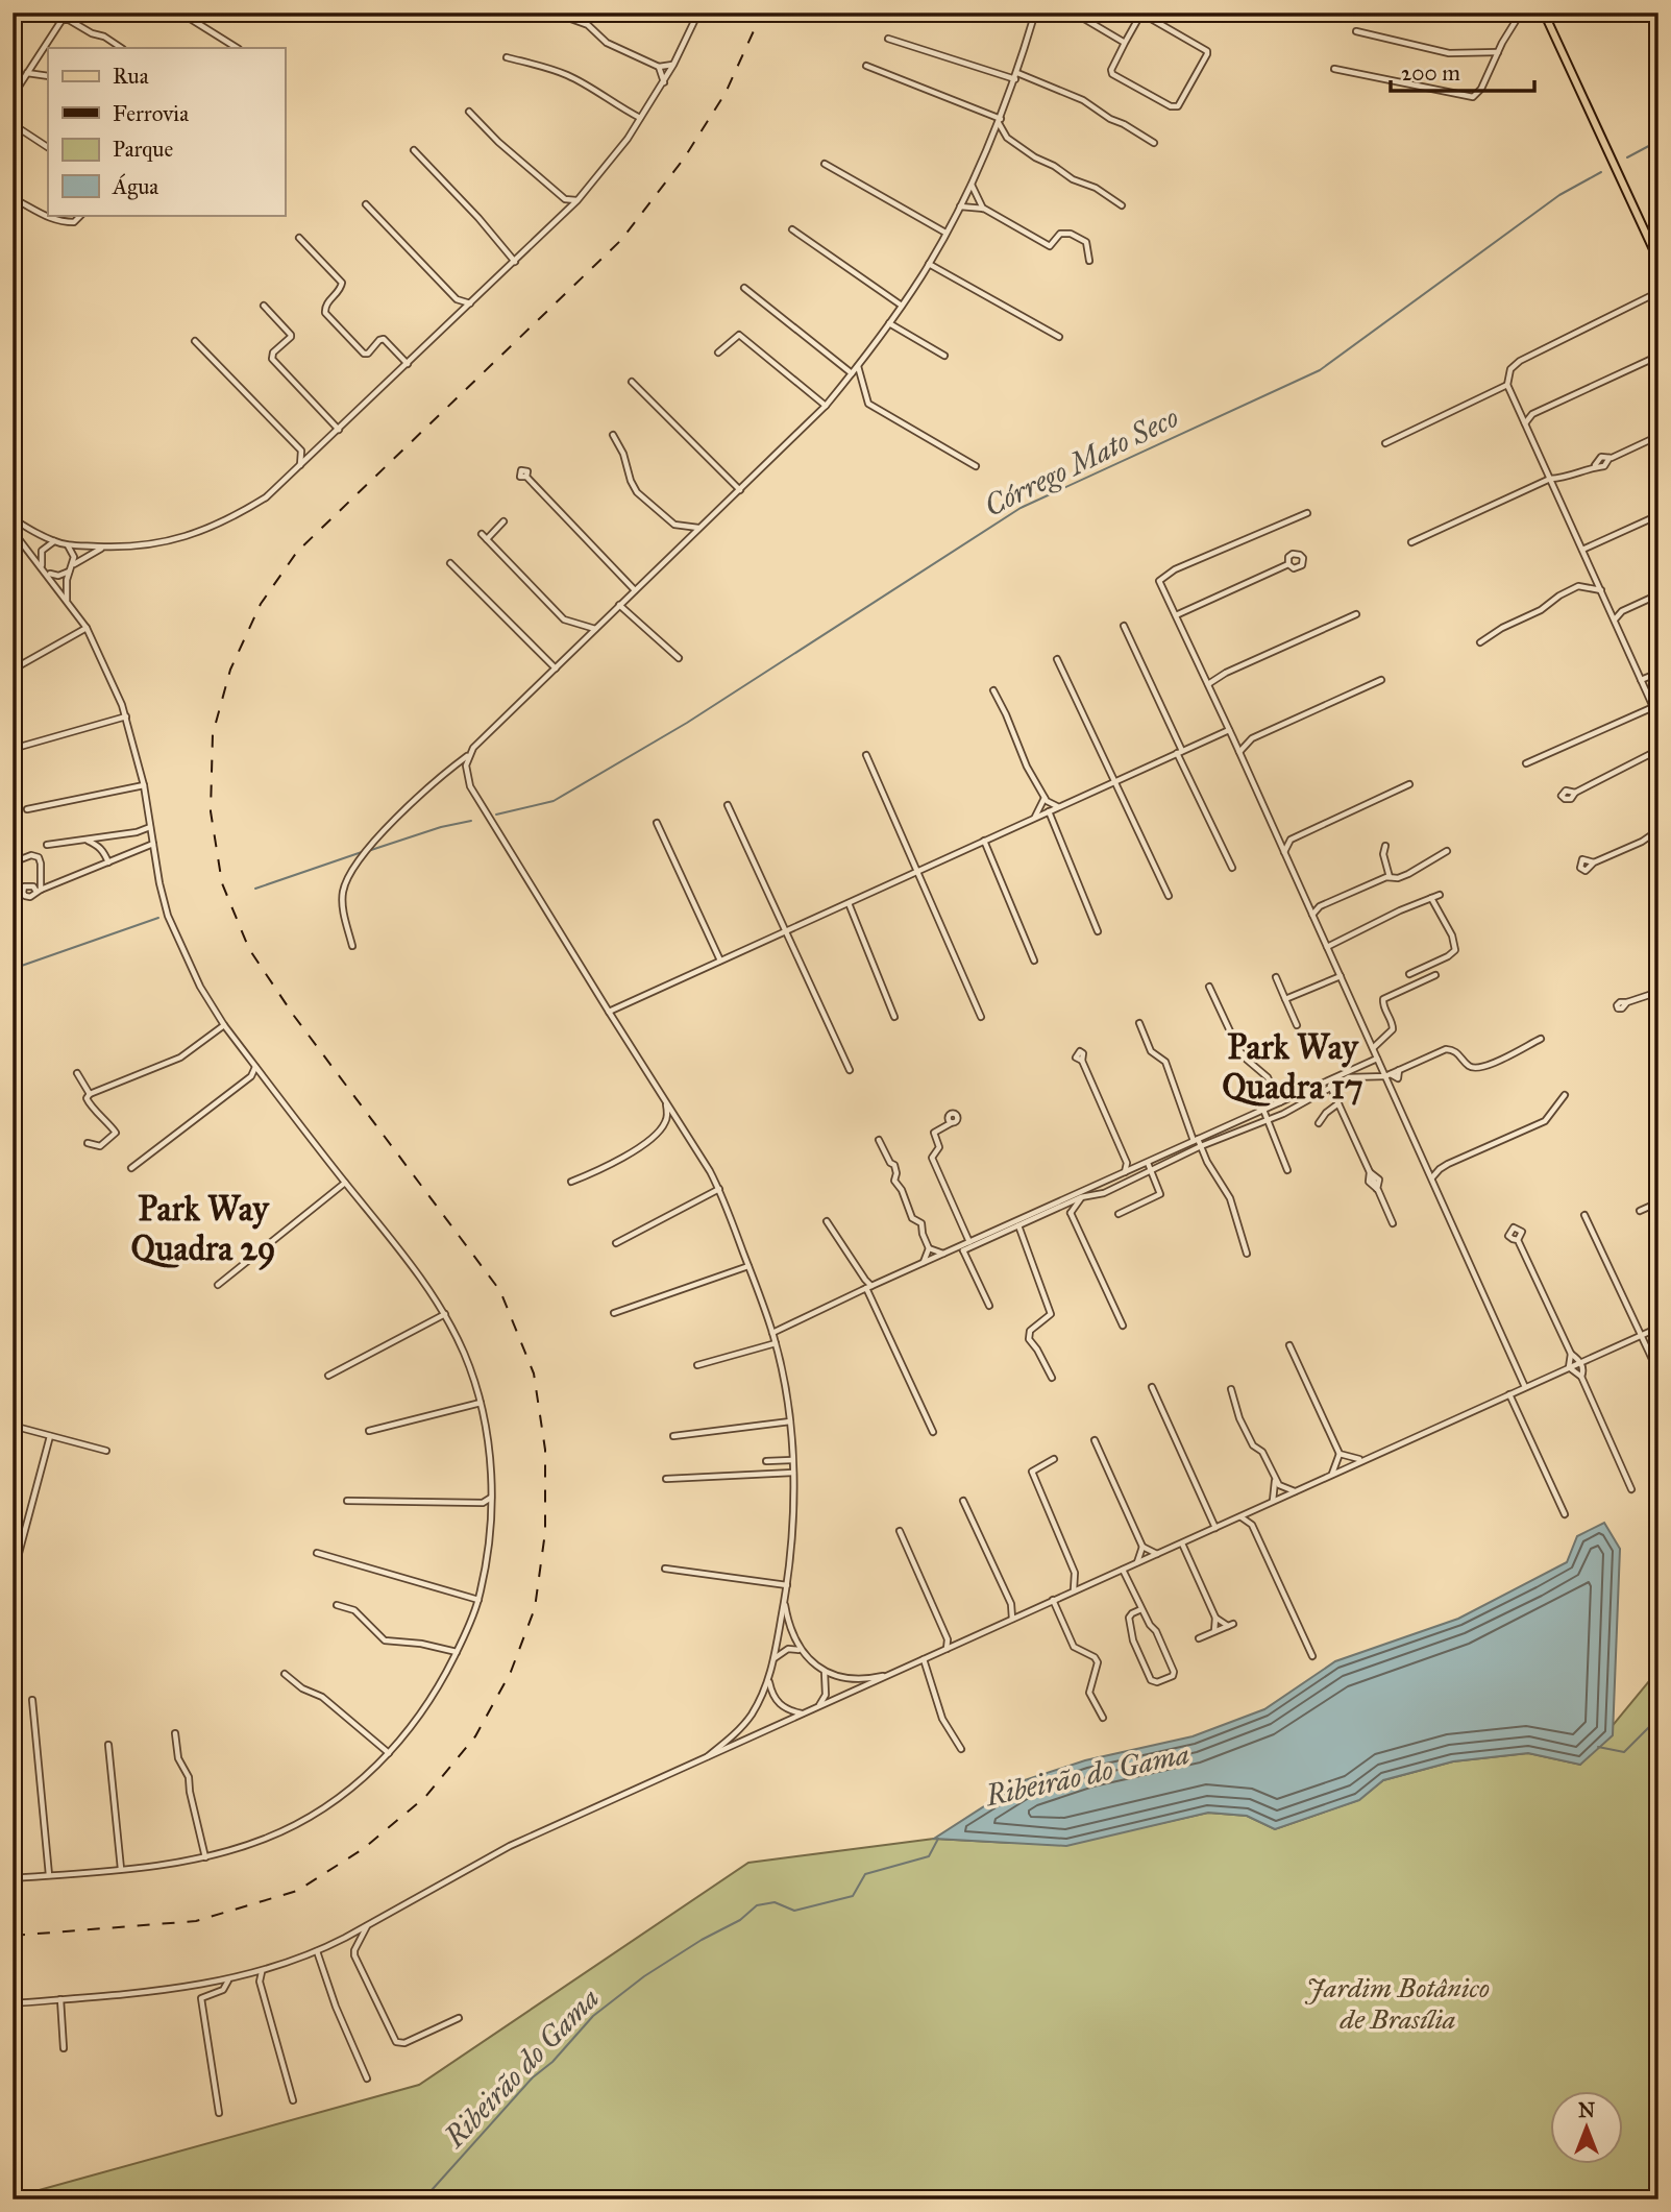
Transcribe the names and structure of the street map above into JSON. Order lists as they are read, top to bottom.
{
  "districts": ["Park Way Quadra 17", "Park Way Quadra 29"],
  "water": ["Córrego Mato Seco", "Ribeirão do Gama"],
  "parks": ["Jardim Botânico de Brasília"],
  "legend": [
    "Rua",
    "Ferrovia",
    "Parque",
    "Água"
  ],
  "scale_bar": "200 m",
  "north": "top"
}
